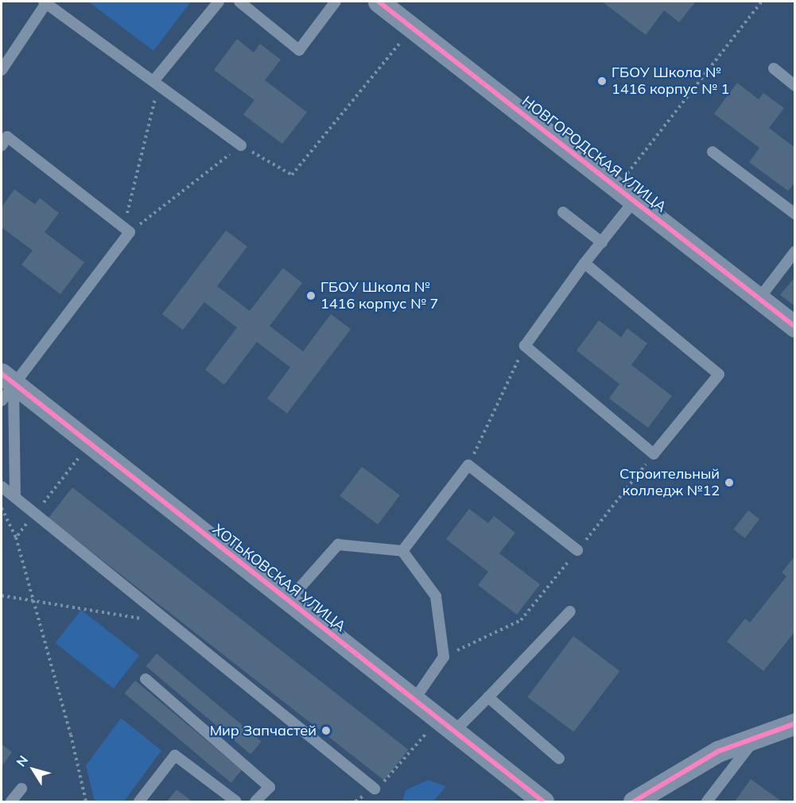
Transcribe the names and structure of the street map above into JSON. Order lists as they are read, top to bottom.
{
  "streets": {
    "street": ["НОВГОРОДСКАЯ УЛИЦА", "ХОТЬКОВСКАЯ УЛИЦА"]
  },
  "places": [
    "ГБОУ Школа № 1416 корпус № 1",
    "ГБОУ Школа № 1416 корпус № 7",
    "Строительный колледж №12",
    "Мир Запчастей"
  ],
  "north": "top left"
}
